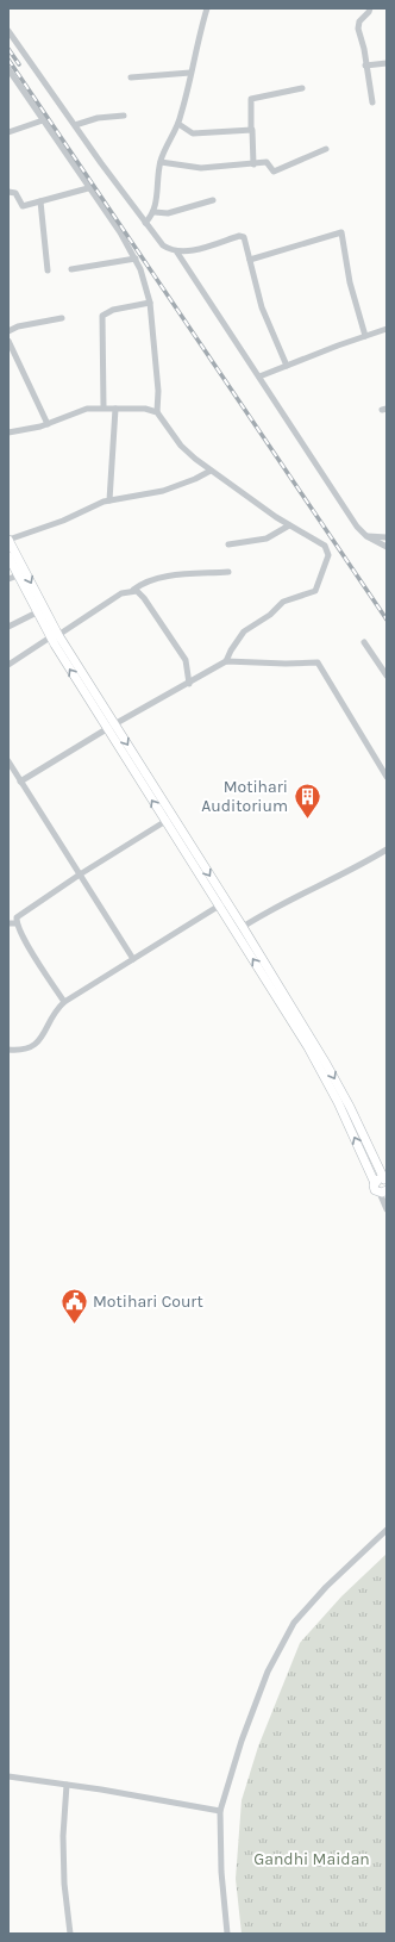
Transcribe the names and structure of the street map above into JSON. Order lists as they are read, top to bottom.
{
  "parks": ["Gandhi Maidan"],
  "places": {
    "building": ["Motihari Auditorium"],
    "public building": ["Motihari Court"]
  }
}
